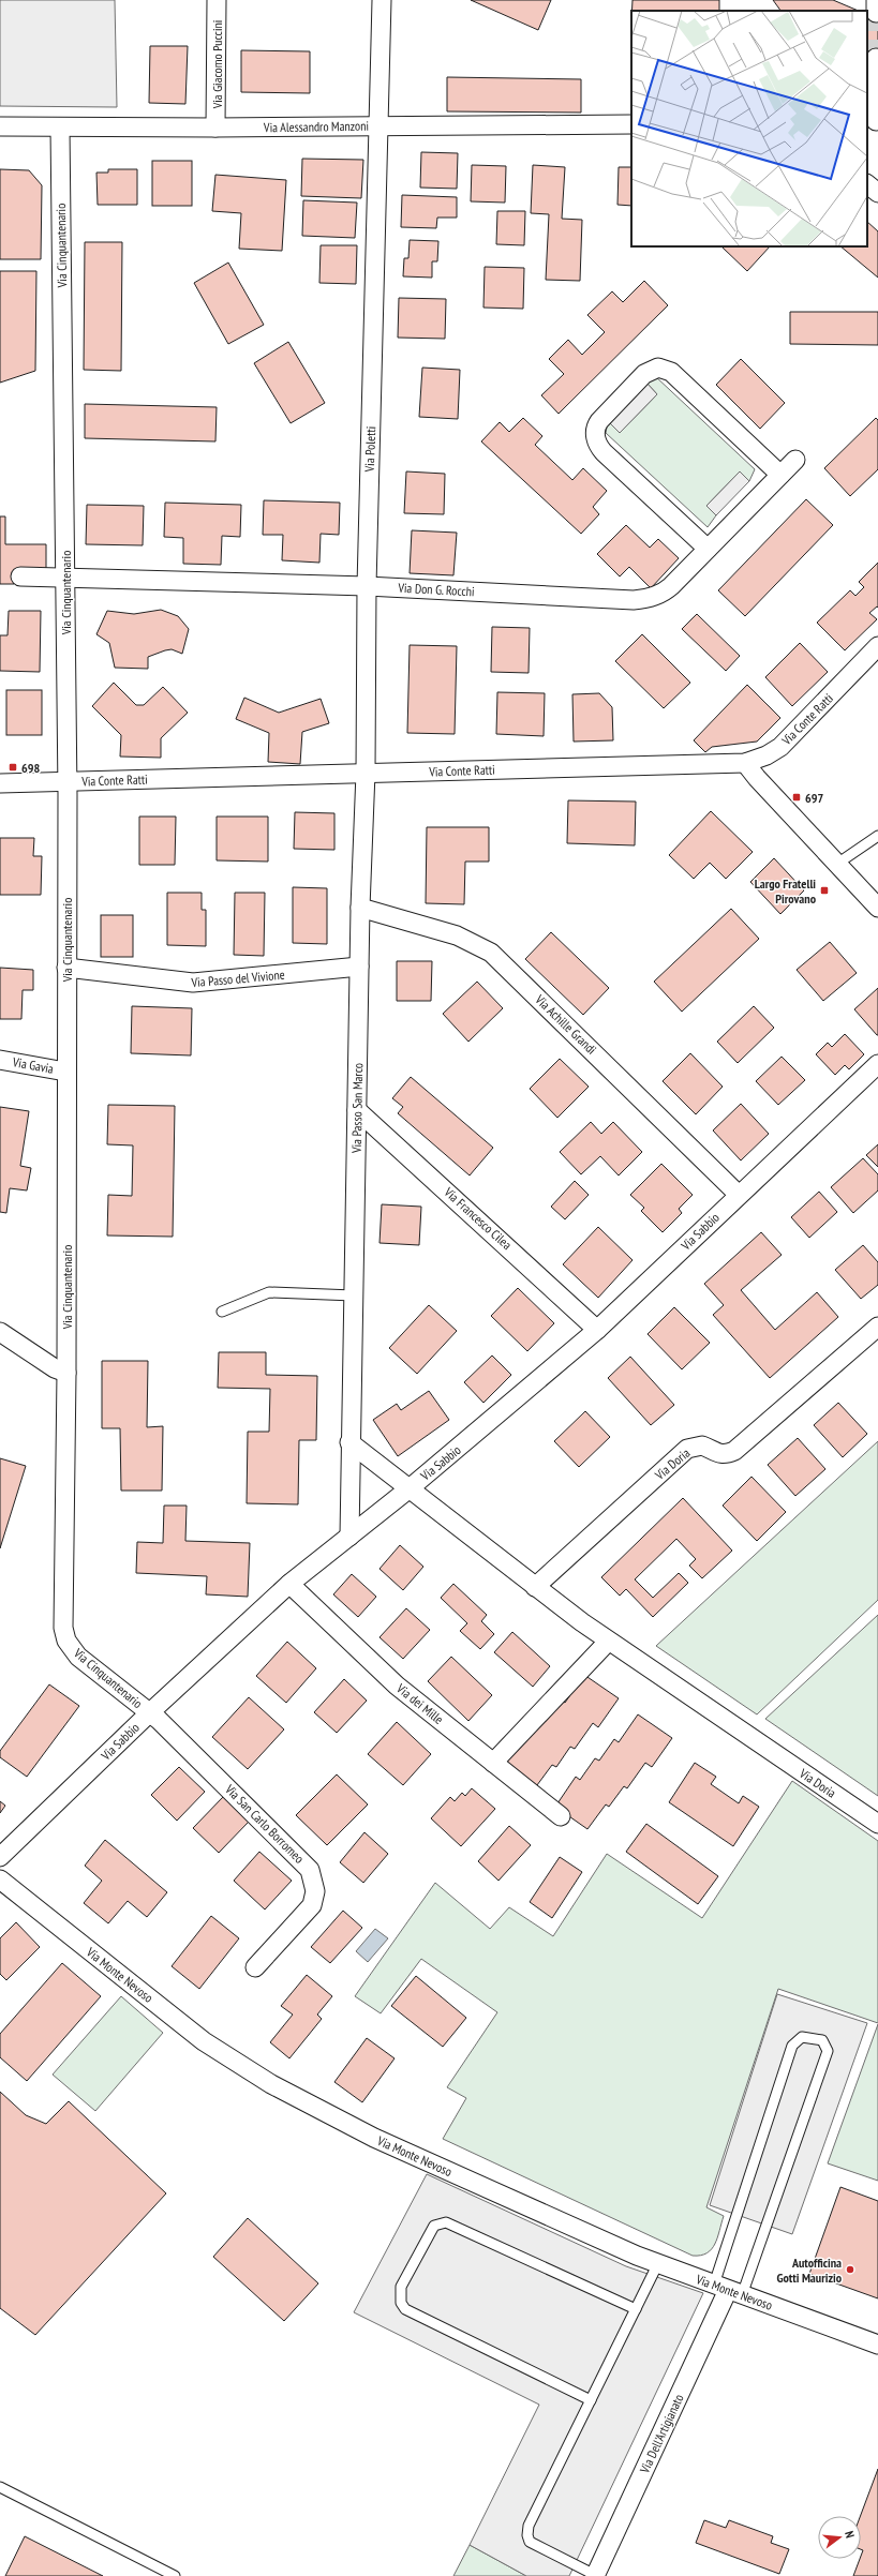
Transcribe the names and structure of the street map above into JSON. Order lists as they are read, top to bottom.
{
  "streets": {
    "street": [
      "Via Giacomo Puccini",
      "Via Alessandro Manzoni",
      "Via Cinquantenario",
      "Via Poletti",
      "Via Don G. Rocchi",
      "Via Conte Ratti",
      "Via Passo del Vivione",
      "Via Achille Grandi",
      "Via Gavia",
      "Via Passo San Marco",
      "Via Francesco Cilea",
      "Via Sabbio",
      "Via Doria",
      "Via dei Mille",
      "Via San Carlo Borromeo",
      "Via Monte Nevoso",
      "Via Dell'Artigianato"
    ]
  },
  "crossings": [
    ["Via Giacomo Puccini", "Via Alessandro Manzoni"],
    ["Via Alessandro Manzoni", "Via Cinquantenario"],
    ["Via Alessandro Manzoni", "Via Poletti"],
    ["Via Cinquantenario", "Via Don G. Rocchi"],
    ["Via Cinquantenario", "Via Conte Ratti"],
    ["Via Cinquantenario", "Via Passo del Vivione"],
    ["Via Cinquantenario", "Via Gavia"],
    ["Via Cinquantenario", "Via Sabbio"],
    ["Via Cinquantenario", "Via San Carlo Borromeo"],
    ["Via Poletti", "Via Don G. Rocchi"],
    ["Via Poletti", "Via Conte Ratti"],
    ["Via Poletti", "Via Passo San Marco"],
    ["Via Conte Ratti", "Via Passo San Marco"],
    ["Via Passo del Vivione", "Via Passo San Marco"],
    ["Via Achille Grandi", "Via Passo San Marco"],
    ["Via Achille Grandi", "Via Sabbio"],
    ["Via Passo San Marco", "Via Francesco Cilea"],
    ["Via Passo San Marco", "Via Sabbio"],
    ["Via Francesco Cilea", "Via Sabbio"],
    ["Via Sabbio", "Via Doria"],
    ["Via Sabbio", "Via dei Mille"],
    ["Via Sabbio", "Via San Carlo Borromeo"],
    ["Via Monte Nevoso", "Via Dell'Artigianato"]
  ],
  "places": {
    "transit": ["698", "697", "Largo Fratelli Pirovano"],
    "other": ["Autofficina Gotti Maurizio"]
  },
  "north": "right"
}
